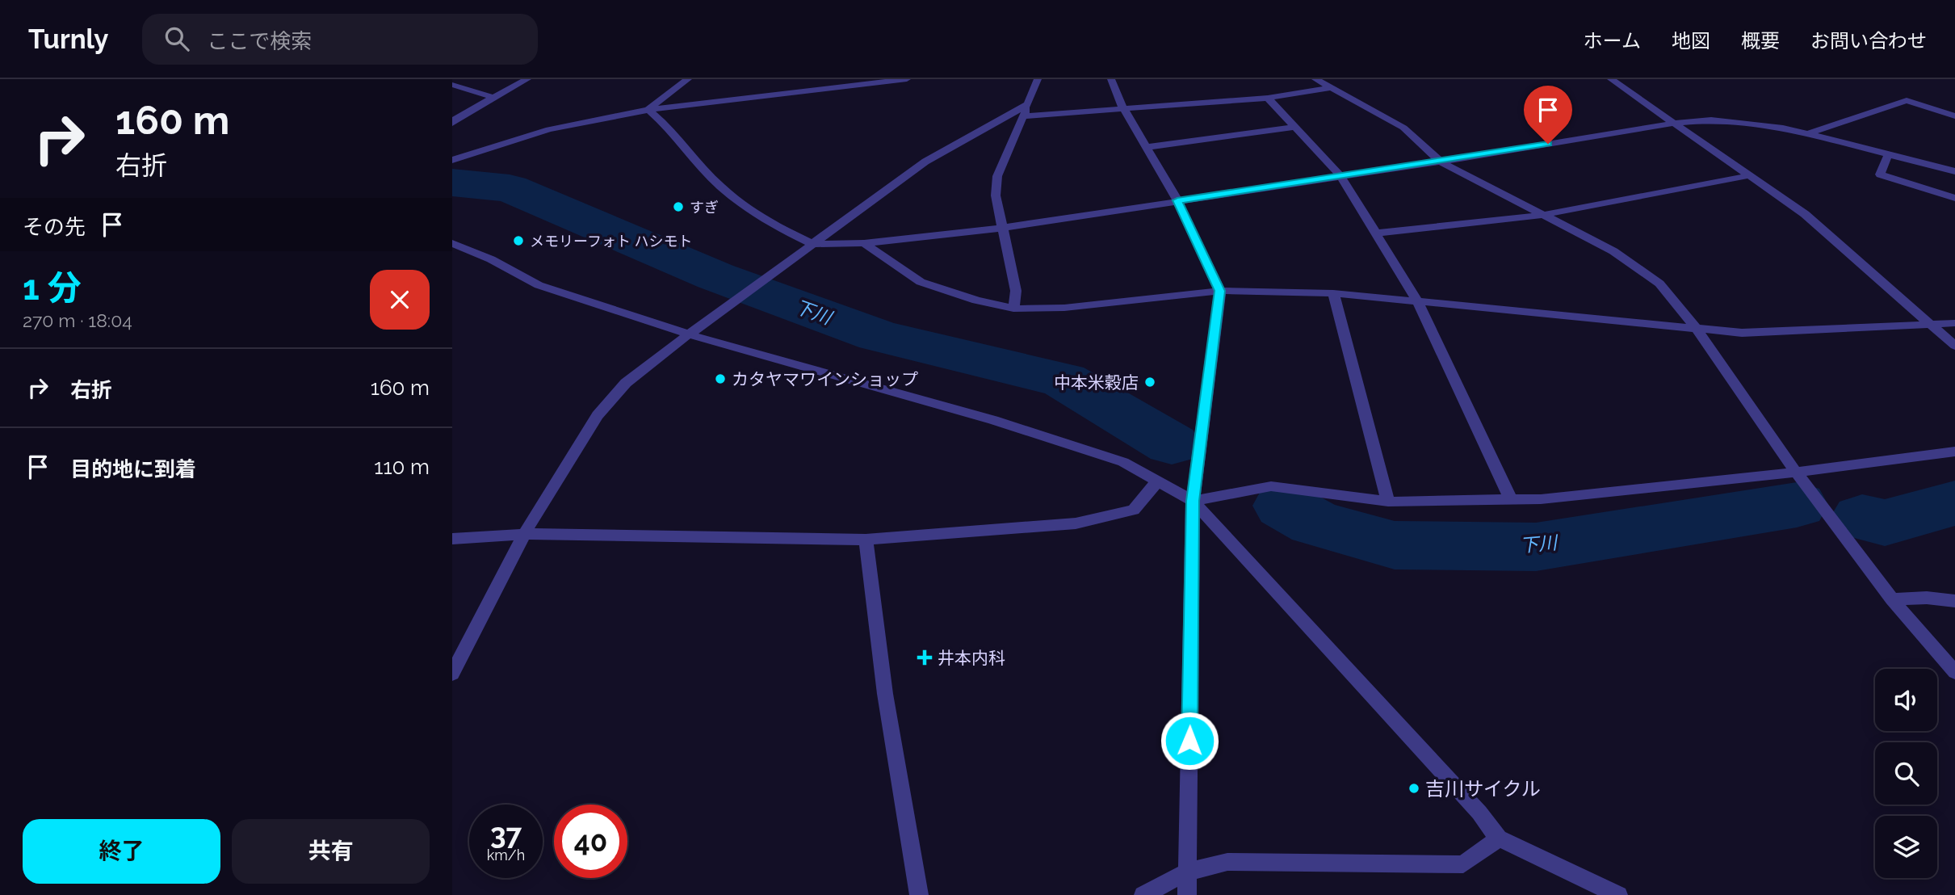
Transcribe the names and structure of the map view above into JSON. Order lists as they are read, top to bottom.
{
  "water": ["下川"],
  "places": {
    "other": [
      "すぎ",
      "メモリーフォト ハシモト",
      "カタヤマワインショップ",
      "中本米穀店",
      "吉川サイクル"
    ],
    "health": ["井本内科"]
  },
  "page": {
    "header": "Turnly",
    "search": "ここで検索",
    "nav": [
      "ホーム",
      "地図",
      "概要",
      "お問い合わせ"
    ],
    "turn": ["160 m", "右折"],
    "then": "その先",
    "heading": ["1 分", "270 m · 18:04"],
    "list": [
      {
        "name": "右折",
        "value": "160 m"
      },
      {
        "name": "目的地に到着",
        "value": "110 m"
      }
    ],
    "speed": "37 km/h",
    "limit": "40",
    "buttons": ["終了", "共有"]
  }
}
